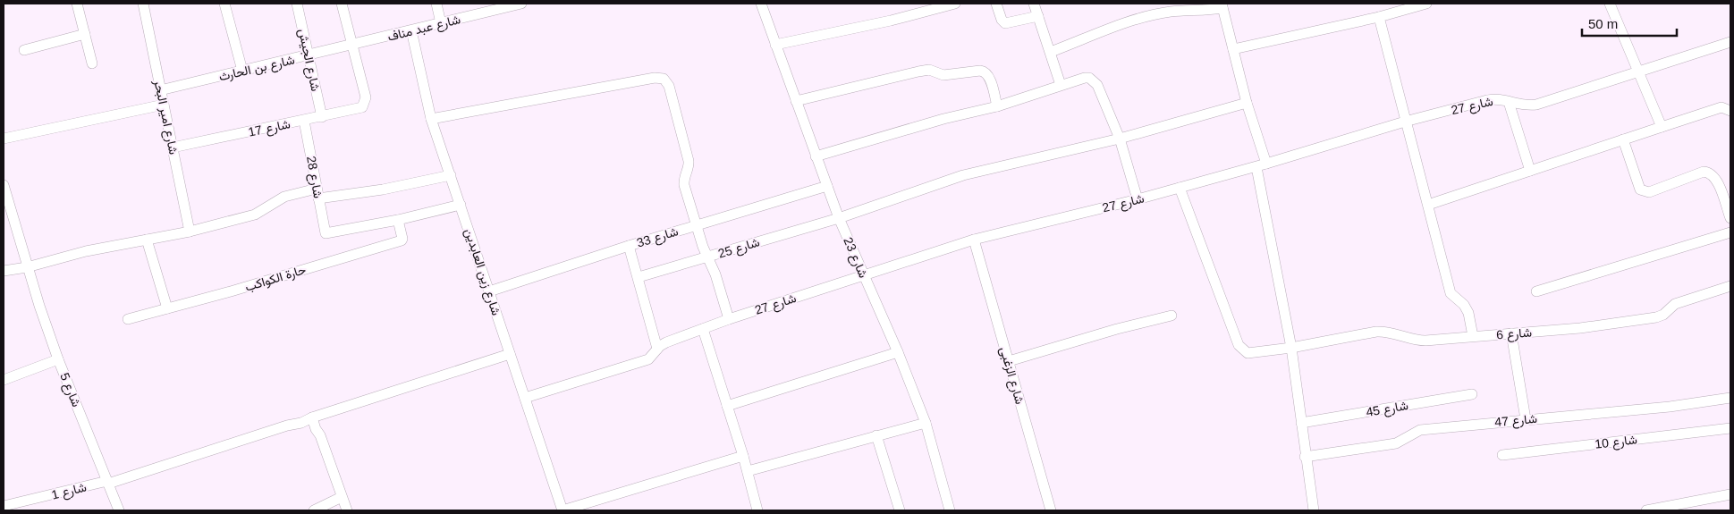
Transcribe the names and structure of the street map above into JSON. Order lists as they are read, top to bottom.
{
  "streets": {
    "street": [
      "شارع عبد مناف",
      "شارع الجيش",
      "شارع بن الحارث",
      "شارع 27",
      "شارع امير البحر",
      "شارع 17",
      "شارع 28",
      "شارع 33",
      "شارع 25",
      "شارع 23",
      "شارع زين العابدين",
      "حارة الكواكب",
      "شارع 6",
      "شارع الزغبى",
      "شارع 5",
      "شارع 45",
      "شارع 47",
      "شارع 10",
      "شارع 1"
    ]
  },
  "crossings": [
    ["شارع عبد مناف", "شارع بن الحارث"],
    ["شارع عبد مناف", "شارع 17"],
    ["شارع عبد مناف", "شارع زين العابدين"],
    ["شارع الجيش", "شارع بن الحارث"],
    ["شارع الجيش", "شارع 17"],
    ["شارع بن الحارث", "شارع امير البحر"],
    ["شارع بن الحارث", "شارع 17"],
    ["شارع 27", "شارع 23"],
    ["شارع 27", "شارع زين العابدين"],
    ["شارع 27", "شارع 6"],
    ["شارع 27", "شارع الزغبى"],
    ["شارع امير البحر", "شارع 17"],
    ["شارع 17", "شارع 28"],
    ["شارع 28", "حارة الكواكب"],
    ["شارع 33", "شارع 23"],
    ["شارع 33", "شارع زين العابدين"],
    ["شارع 25", "شارع 23"],
    ["شارع زين العابدين", "شارع 1"],
    ["شارع 5", "شارع 1"]
  ],
  "scale_bar": "50 m"
}
